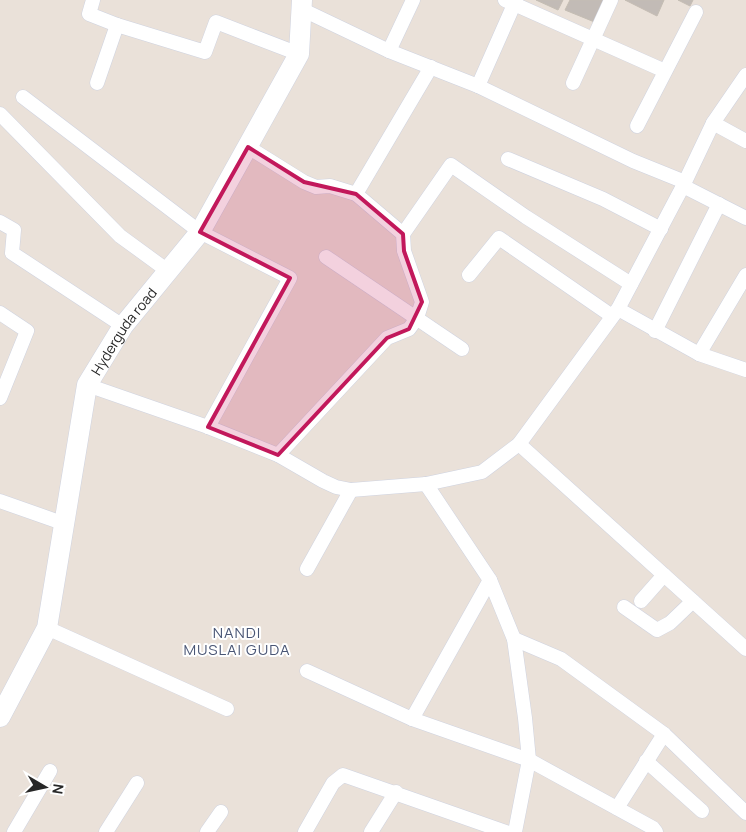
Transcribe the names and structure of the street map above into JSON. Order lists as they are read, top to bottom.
{
  "streets": {
    "street": ["Hyderguda road"]
  },
  "districts": ["NANDI MUSLAI GUDA"],
  "north": "right"
}
